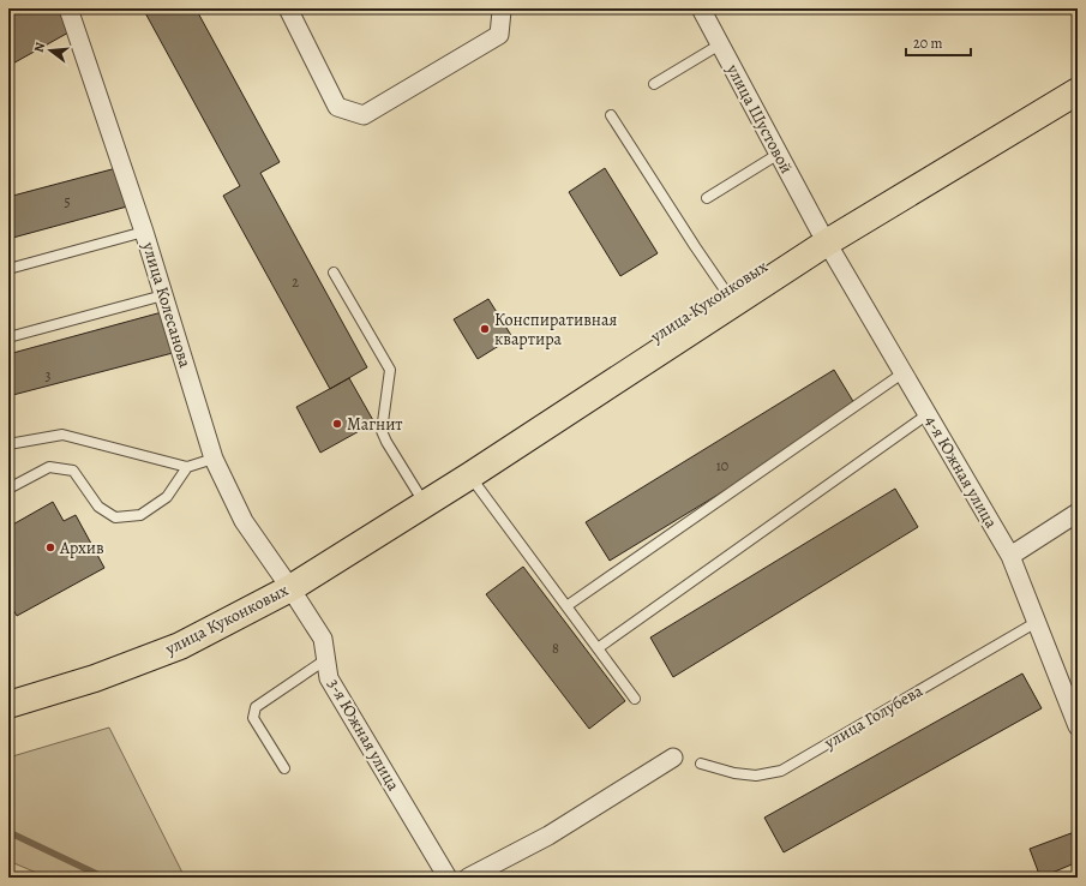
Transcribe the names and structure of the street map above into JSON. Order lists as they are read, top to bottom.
{
  "streets": {
    "main road": ["улица Куконковых"],
    "street": [
      "улица Шустовой",
      "улица Колесанова",
      "4-я Южная улица",
      "3-я Южная улица"
    ],
    "lane": ["улица Голубева"]
  },
  "crossings": [
    ["улица Шустовой", "улица Куконковых"],
    ["улица Шустовой", "4-я Южная улица"],
    ["улица Куконковых", "улица Колесанова"],
    ["улица Куконковых", "4-я Южная улица"],
    ["улица Куконковых", "3-я Южная улица"],
    ["улица Колесанова", "3-я Южная улица"],
    ["4-я Южная улица", "улица Голубева"]
  ],
  "places": ["Конспиративная квартира", "Магнит", "Архив"],
  "house_numbers": [
    "5",
    "2",
    "3",
    "10",
    "8"
  ],
  "scale_bar": "20 m",
  "north": "left"
}
